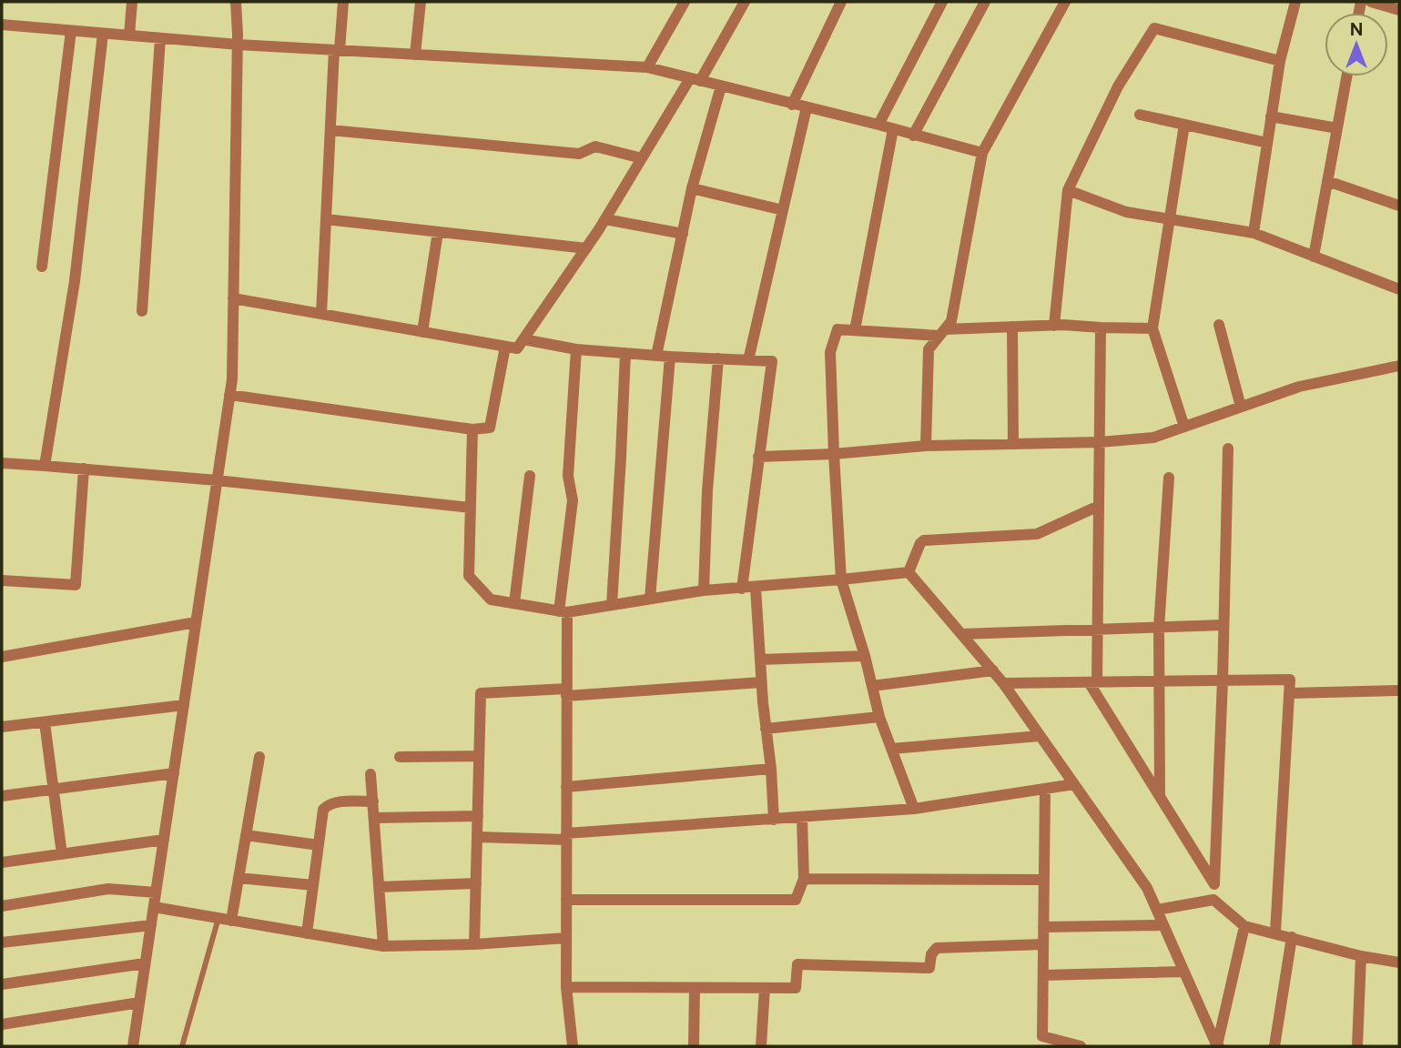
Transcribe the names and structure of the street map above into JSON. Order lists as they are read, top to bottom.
{
  "north": "top"
}
